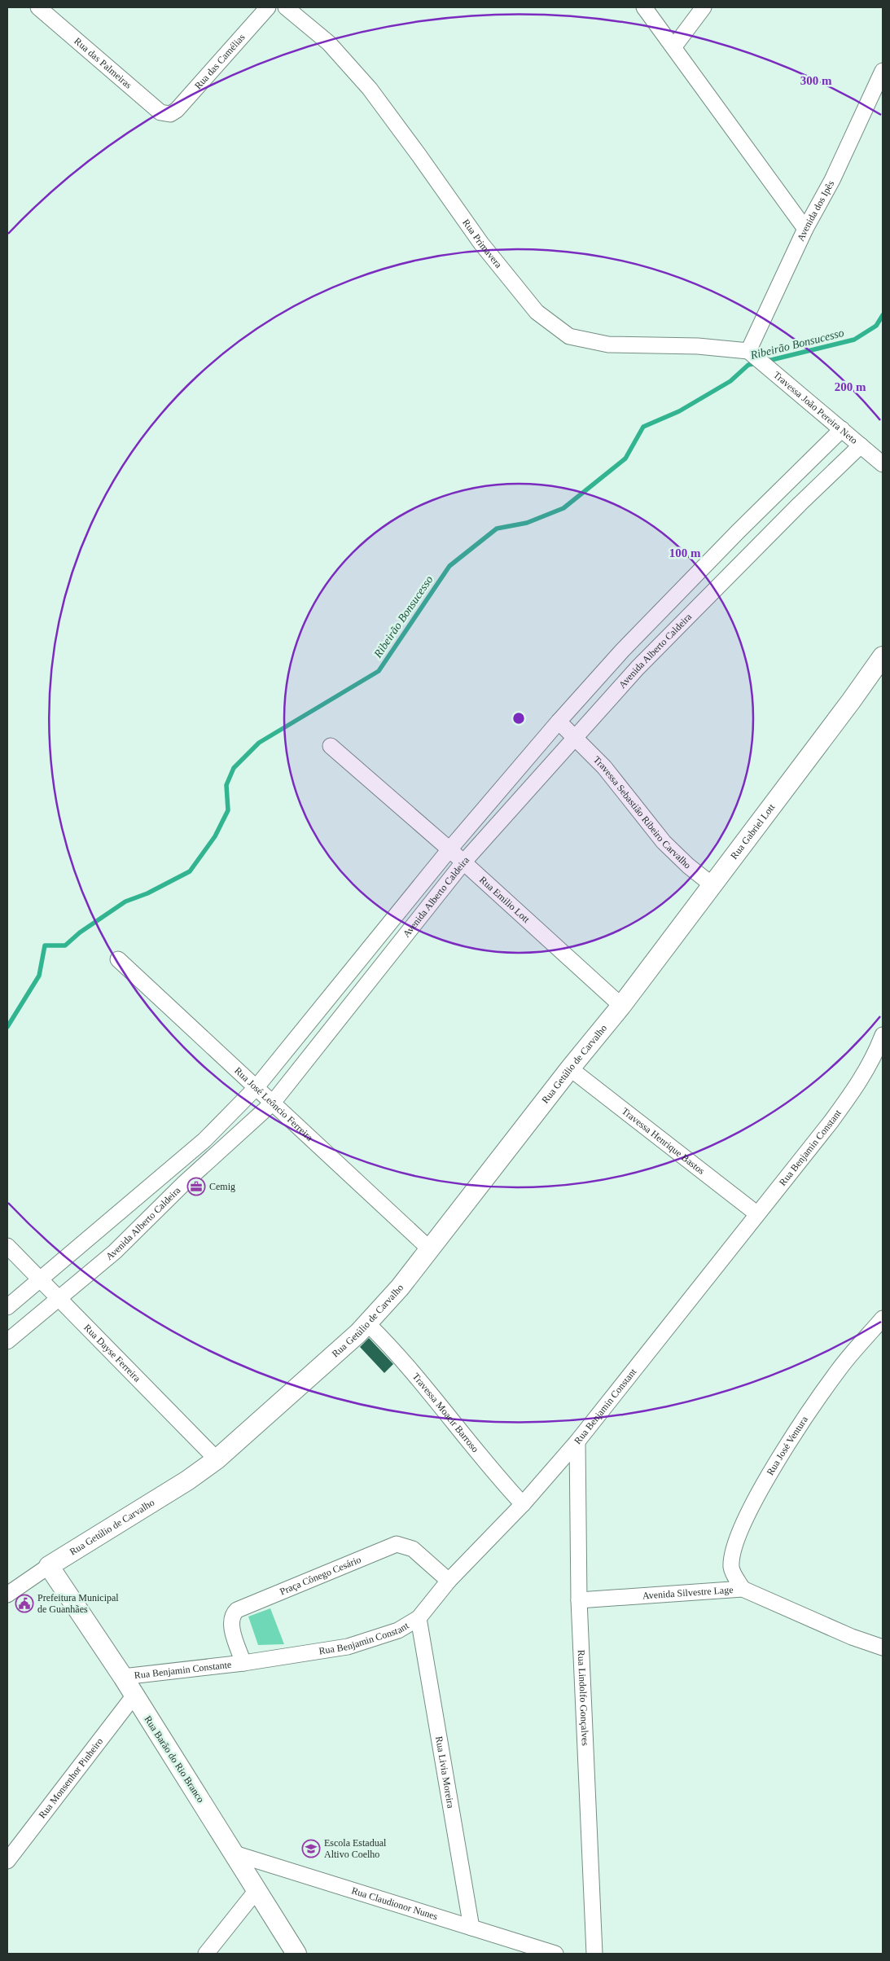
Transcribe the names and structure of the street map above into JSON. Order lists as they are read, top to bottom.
{
  "streets": {
    "street": [
      "Rua das Camélias",
      "Rua das Palmeiras",
      "Avenida dos Ipês",
      "Rua Primavera",
      "Travessa João Pereira Neto",
      "Avenida Alberto Caldeira",
      "Travessa Sebastião Ribeiro Carvalho",
      "Rua Gabriel Lott",
      "Rua Emilio Lott",
      "Rua Getúlio de Carvalho",
      "Rua José Leôncio Ferreira",
      "Travessa Henrique Bastos",
      "Rua Benjamin Constant",
      "Rua Dayse Ferreira",
      "Travessa Moacir Barroso",
      "Rua José Ventura",
      "Praça Cônego Cesário",
      "Avenida Silvestre Lage",
      "Rua Benjamin Constante",
      "Rua Lindolfo Gonçalves",
      "Rua Barão do Rio Branco",
      "Rua Livia Moreira",
      "Rua Monsenhor Pinheiro",
      "Rua Claudionor Nunes"
    ]
  },
  "crossings": [
    ["Rua das Camélias", "Rua das Palmeiras"],
    ["Avenida dos Ipês", "Rua Primavera"],
    ["Avenida dos Ipês", "Travessa João Pereira Neto"],
    ["Rua Primavera", "Travessa João Pereira Neto"],
    ["Travessa João Pereira Neto", "Avenida Alberto Caldeira"],
    ["Avenida Alberto Caldeira", "Travessa Sebastião Ribeiro Carvalho"],
    ["Avenida Alberto Caldeira", "Rua Emilio Lott"],
    ["Avenida Alberto Caldeira", "Rua José Leôncio Ferreira"],
    ["Avenida Alberto Caldeira", "Rua Dayse Ferreira"],
    ["Travessa Sebastião Ribeiro Carvalho", "Rua Gabriel Lott"],
    ["Rua Gabriel Lott", "Rua Emilio Lott"],
    ["Rua Gabriel Lott", "Rua Getúlio de Carvalho"],
    ["Rua Emilio Lott", "Rua Getúlio de Carvalho"],
    ["Rua Getúlio de Carvalho", "Rua José Leôncio Ferreira"],
    ["Rua Getúlio de Carvalho", "Travessa Henrique Bastos"],
    ["Rua Getúlio de Carvalho", "Rua Dayse Ferreira"],
    ["Rua Getúlio de Carvalho", "Travessa Moacir Barroso"],
    ["Rua Getúlio de Carvalho", "Rua Barão do Rio Branco"],
    ["Travessa Henrique Bastos", "Rua Benjamin Constant"],
    ["Rua Benjamin Constant", "Travessa Moacir Barroso"],
    ["Rua Benjamin Constant", "Praça Cônego Cesário"],
    ["Rua Benjamin Constant", "Rua Benjamin Constante"],
    ["Rua Benjamin Constant", "Rua Lindolfo Gonçalves"],
    ["Rua Benjamin Constant", "Rua Livia Moreira"],
    ["Rua José Ventura", "Avenida Silvestre Lage"],
    ["Praça Cônego Cesário", "Rua Benjamin Constante"],
    ["Avenida Silvestre Lage", "Rua Lindolfo Gonçalves"],
    ["Rua Benjamin Constante", "Rua Barão do Rio Branco"],
    ["Rua Barão do Rio Branco", "Rua Monsenhor Pinheiro"],
    ["Rua Barão do Rio Branco", "Rua Claudionor Nunes"],
    ["Rua Livia Moreira", "Rua Claudionor Nunes"]
  ],
  "water": ["Ribeirão Bonsucesso"],
  "places": {
    "office": ["Cemig"],
    "public building": ["Prefeitura Municipal de Guanhães"],
    "school or university": ["Escola Estadual Altivo Coelho"]
  },
  "rings": ["300 m", "200 m", "100 m"]
}
